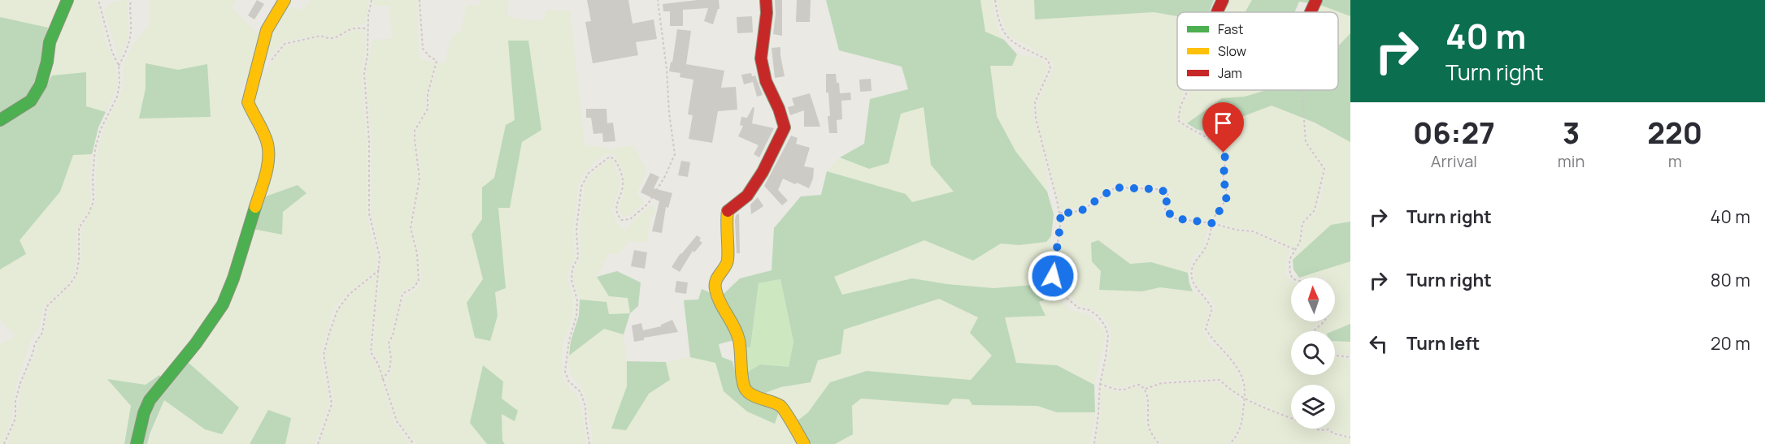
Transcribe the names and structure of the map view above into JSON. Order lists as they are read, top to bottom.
{
  "legend": ["Fast", "Slow", "Jam"],
  "north": "top",
  "page": {
    "turn": ["40 m", "Turn right"],
    "eta": [
      "06:27",
      "Arrival",
      "3",
      "min",
      "220",
      "m"
    ],
    "list": [
      {
        "name": "Turn right",
        "value": "40 m"
      },
      {
        "name": "Turn right",
        "value": "80 m"
      },
      {
        "name": "Turn left",
        "value": "20 m"
      }
    ]
  }
}
